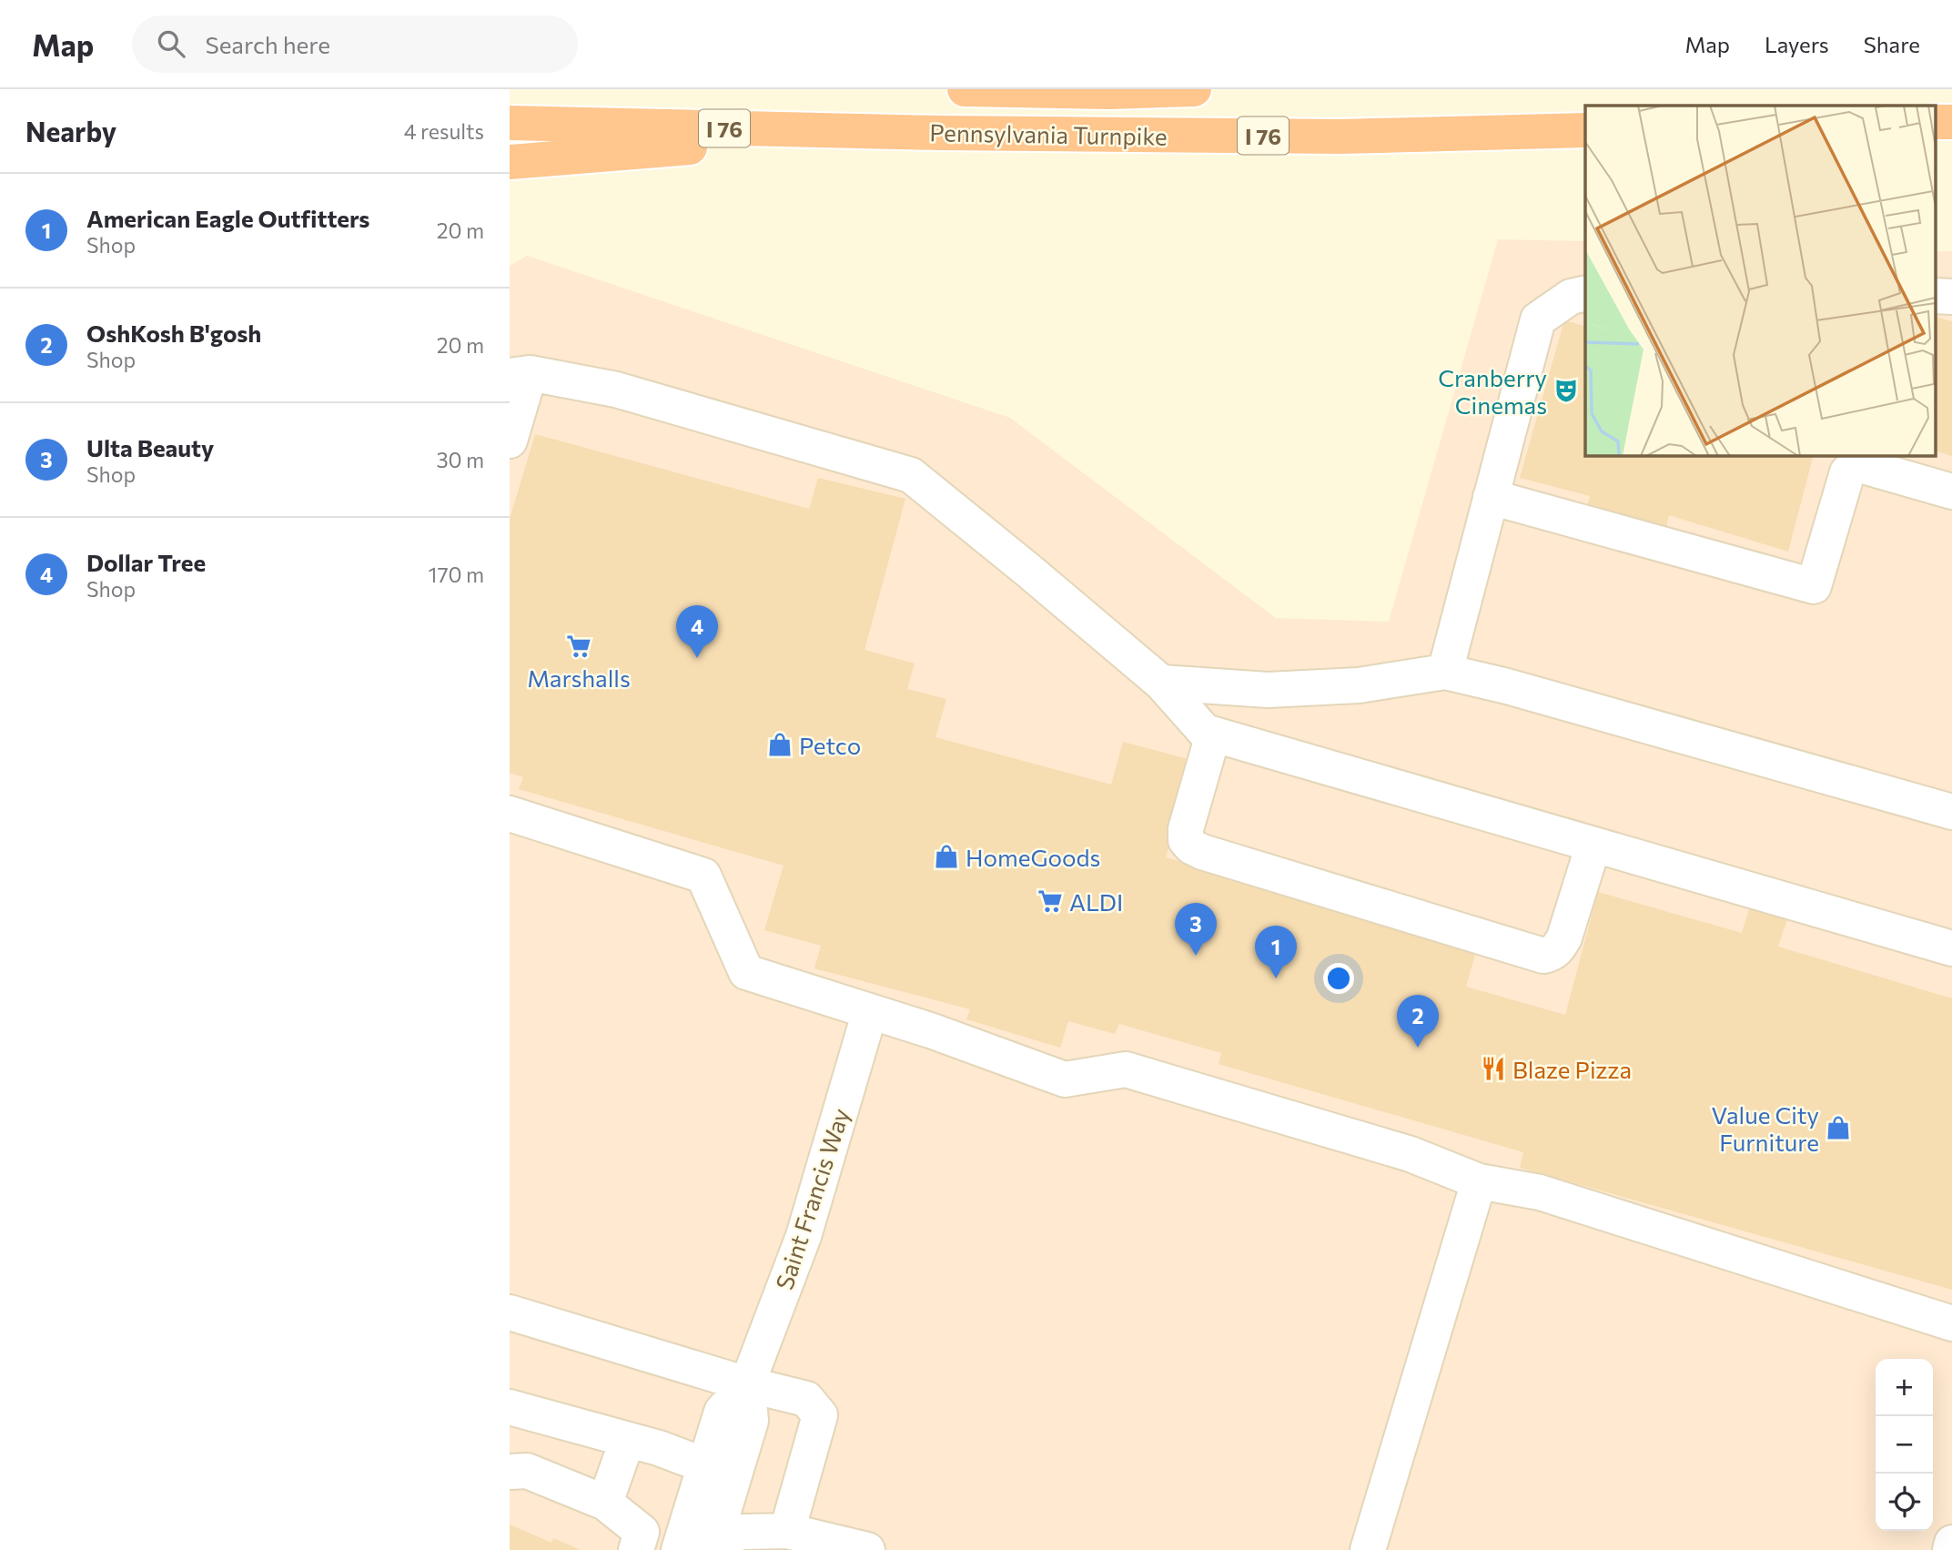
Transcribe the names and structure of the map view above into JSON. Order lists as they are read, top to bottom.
{
  "streets": {
    "highway": ["I 76", "Pennsylvania Turnpike"],
    "lane": ["Saint Francis Way"]
  },
  "places": {
    "theatre": ["Cranberry Cinemas"],
    "supermarket": ["Marshalls", "ALDI"],
    "shop": ["Petco", "HomeGoods", "Value City Furniture"],
    "restaurant": ["Blaze Pizza"]
  },
  "page": {
    "header": "Map",
    "search": "Search here",
    "nav": ["Map", "Layers", "Share"],
    "heading": ["Nearby", "4 results"],
    "list": [
      {
        "mark": "1",
        "name": "American Eagle Outfitters",
        "note": "Shop",
        "value": "20 m"
      },
      {
        "mark": "2",
        "name": "OshKosh B'gosh",
        "note": "Shop",
        "value": "20 m"
      },
      {
        "mark": "3",
        "name": "Ulta Beauty",
        "note": "Shop",
        "value": "30 m"
      },
      {
        "mark": "4",
        "name": "Dollar Tree",
        "note": "Shop",
        "value": "170 m"
      }
    ],
    "pins": [
      "4",
      "3",
      "1",
      "2"
    ],
    "map_buttons": ["+", "−"]
  }
}
